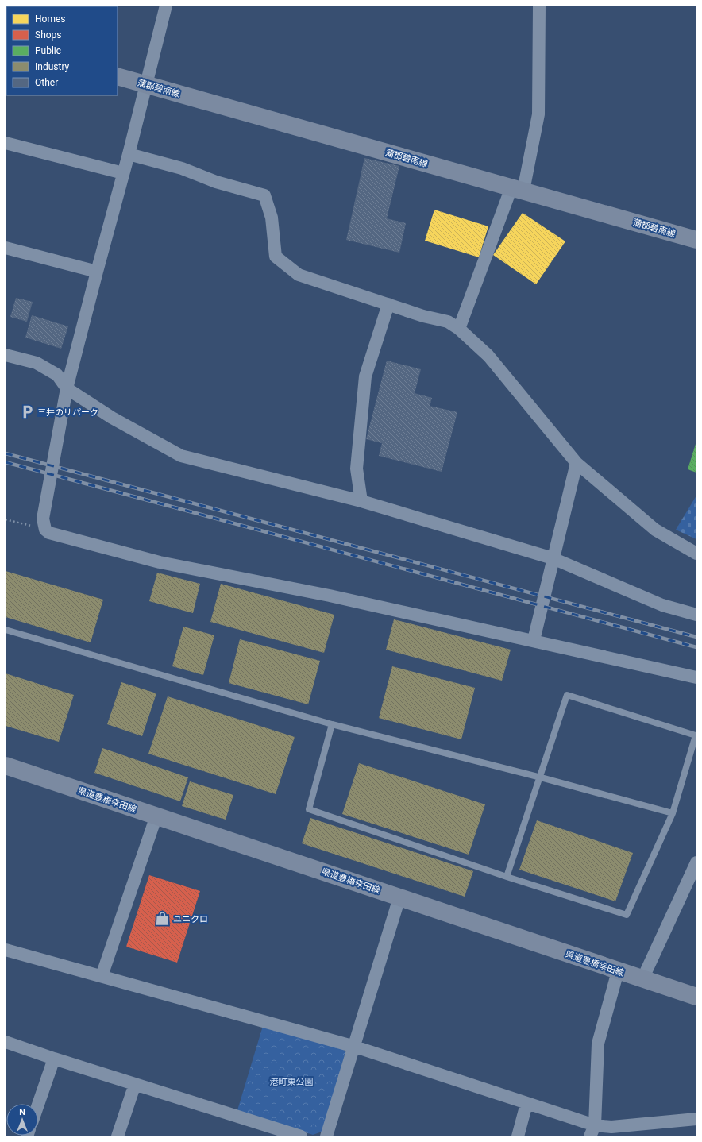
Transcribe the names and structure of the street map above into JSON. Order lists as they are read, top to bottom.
{
  "streets": {
    "main road": ["蒲郡碧南線", "県道豊橋幸田線"]
  },
  "parks": ["港町東公園"],
  "places": {
    "parking": ["三井のリパーク"],
    "shop": ["ユニクロ"]
  },
  "legend": [
    "Homes",
    "Shops",
    "Public",
    "Industry",
    "Other"
  ],
  "north": "top"
}
